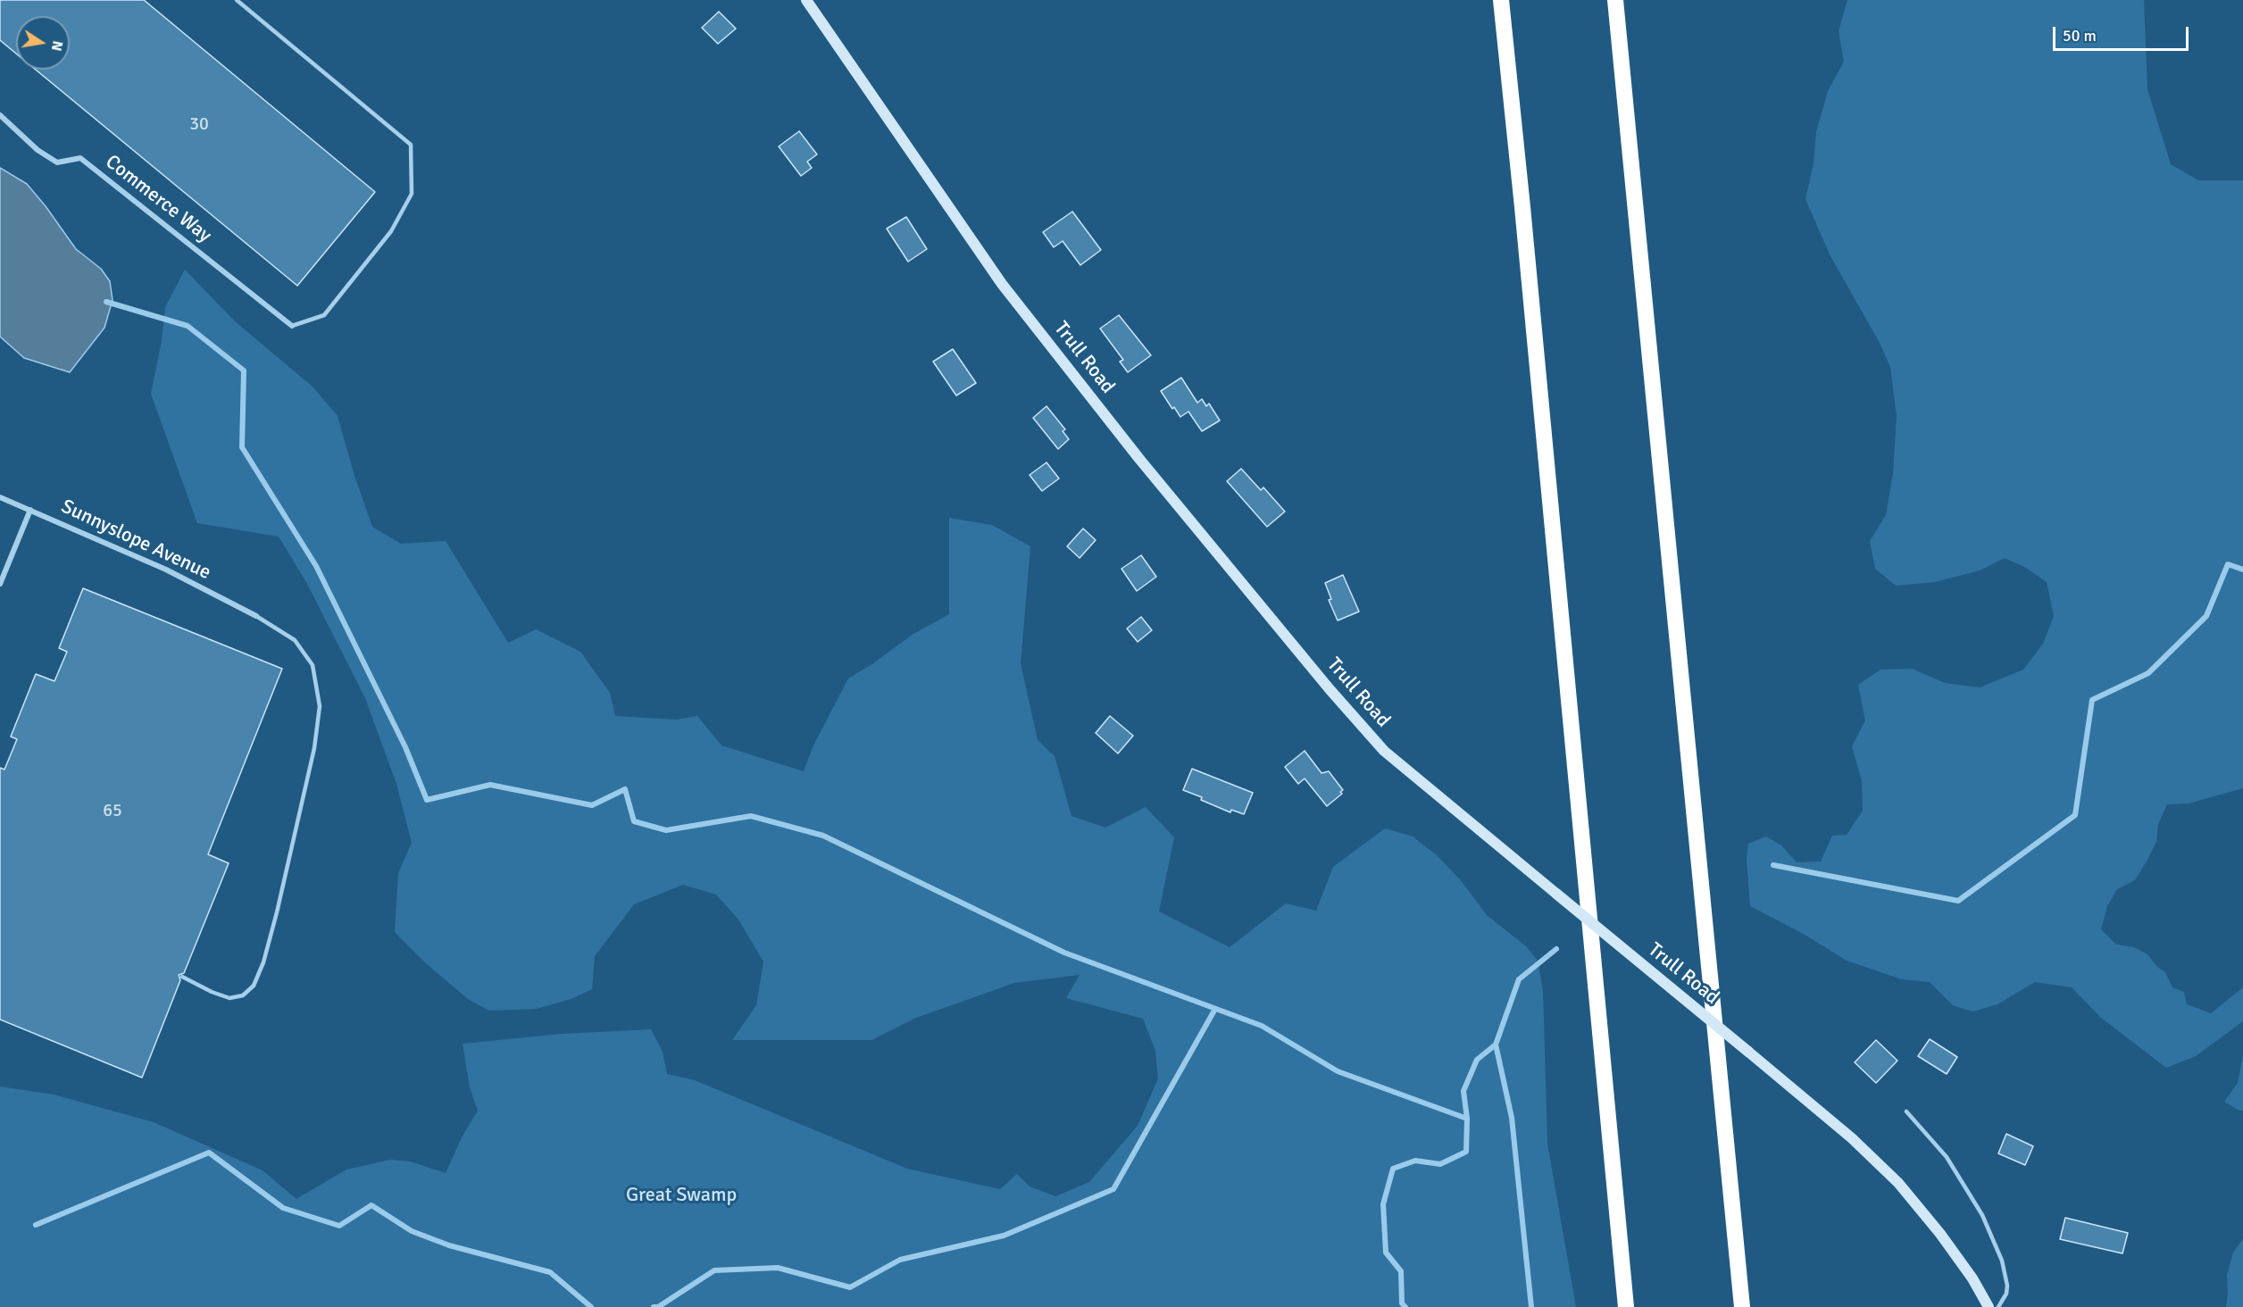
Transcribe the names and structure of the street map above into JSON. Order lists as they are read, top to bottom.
{
  "streets": {
    "street": ["Commerce Way", "Trull Road", "Sunnyslope Avenue"]
  },
  "parks": ["Great Swamp"],
  "house_numbers": ["30", "65"],
  "scale_bar": "50 m",
  "north": "right"
}
